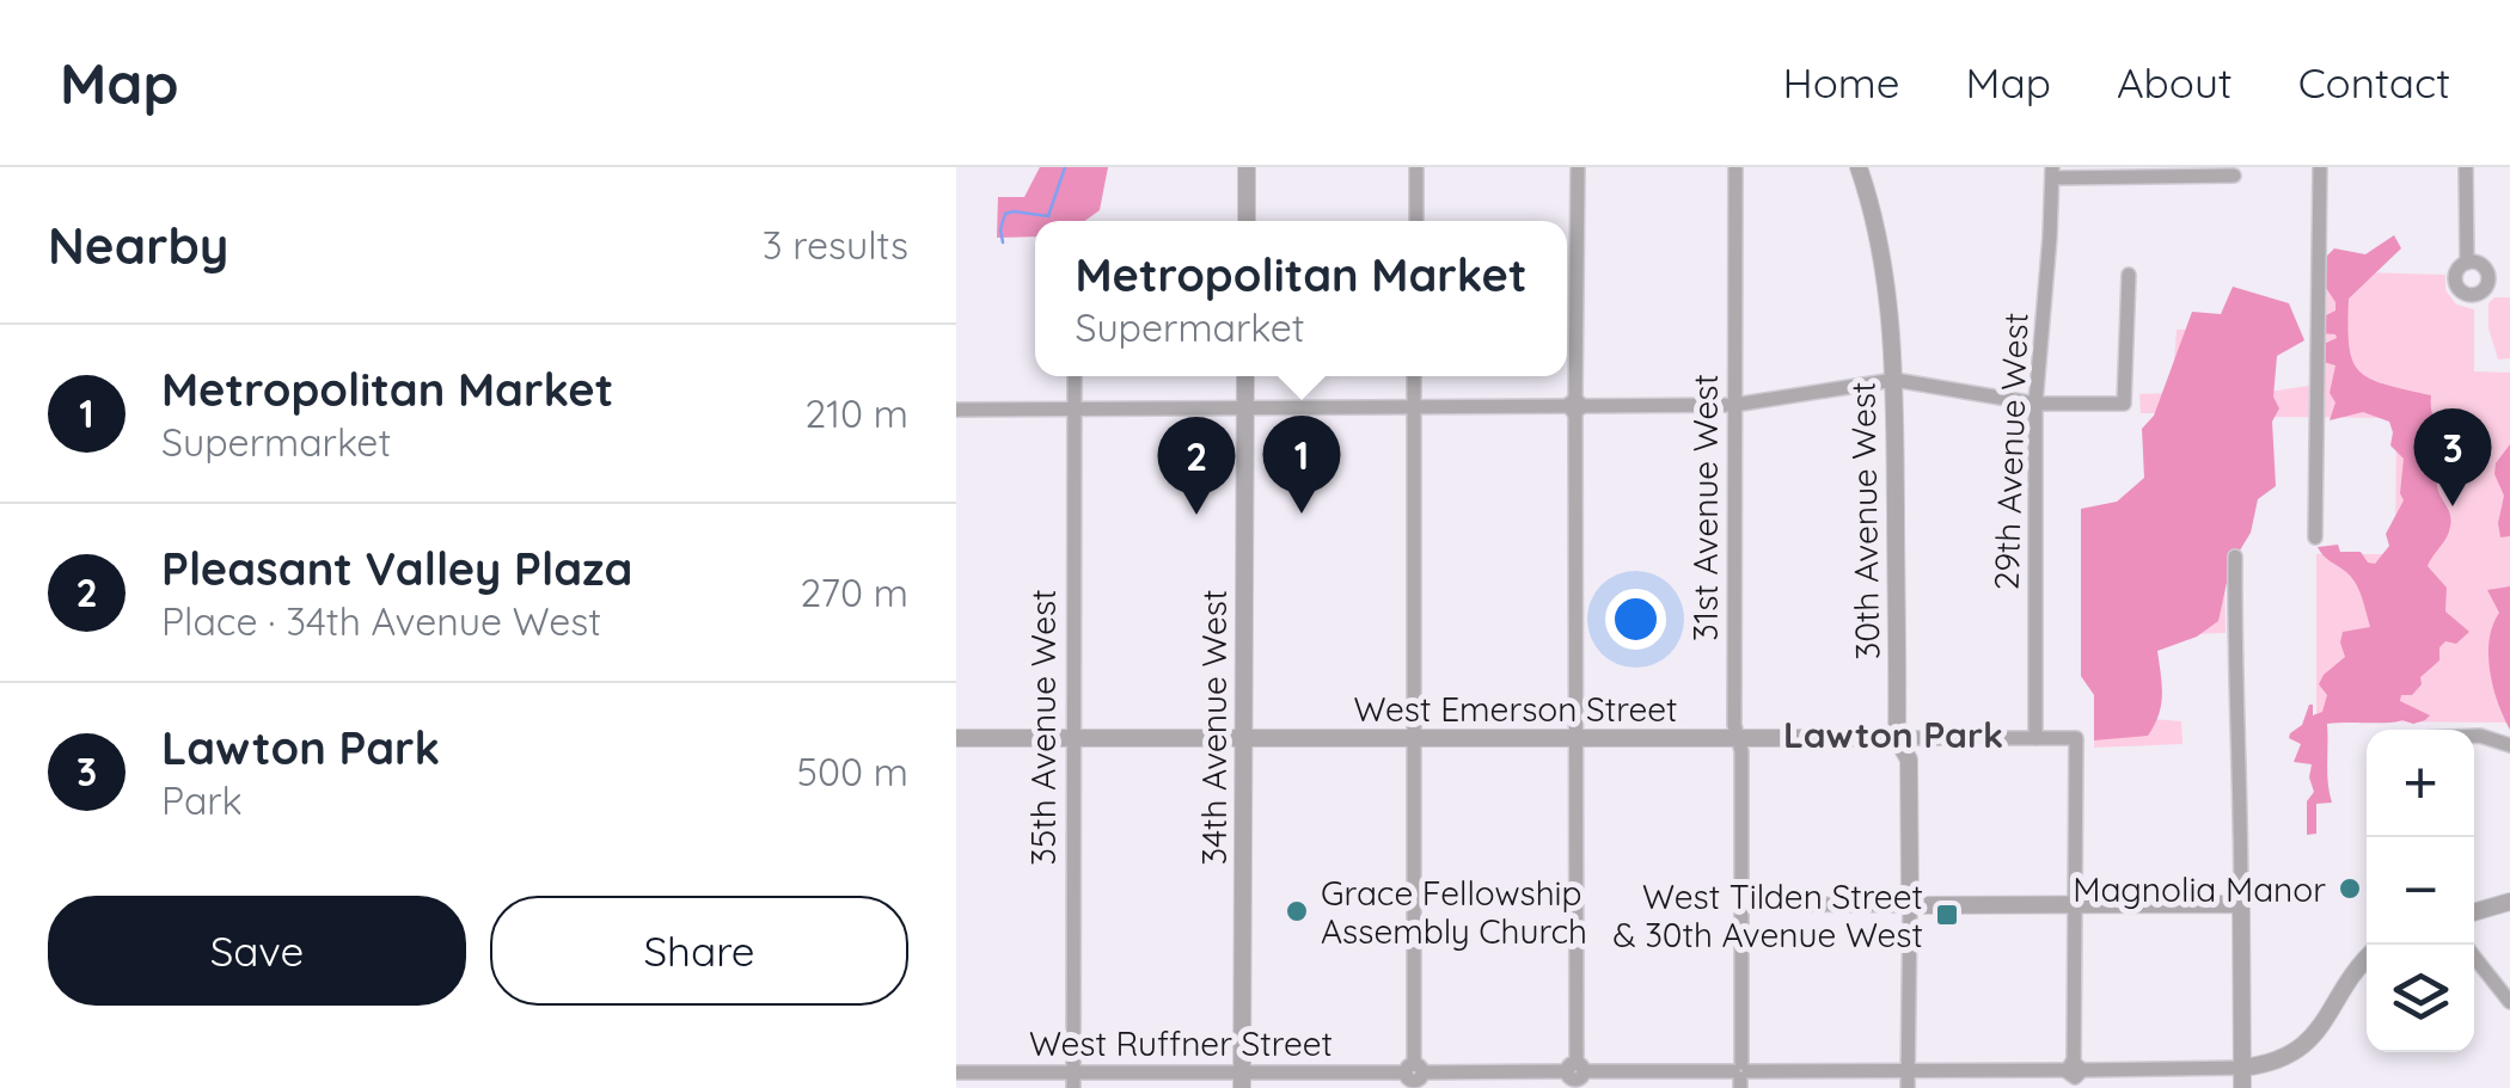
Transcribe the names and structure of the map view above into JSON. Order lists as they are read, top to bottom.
{
  "streets": {
    "street": [
      "29th Avenue West",
      "31st Avenue West",
      "30th Avenue West",
      "West Emerson Street",
      "35th Avenue West",
      "34th Avenue West",
      "West Ruffner Street"
    ]
  },
  "crossings": [
    ["29th Avenue West", "West Emerson Street"],
    ["31st Avenue West", "West Emerson Street"],
    ["31st Avenue West", "West Ruffner Street"],
    ["30th Avenue West", "West Emerson Street"],
    ["30th Avenue West", "West Ruffner Street"],
    ["West Emerson Street", "35th Avenue West"],
    ["West Emerson Street", "34th Avenue West"],
    ["35th Avenue West", "West Ruffner Street"],
    ["34th Avenue West", "West Ruffner Street"]
  ],
  "districts": ["Lawton Park"],
  "places": {
    "other": ["Magnolia Manor", "Grace Fellowship Assembly Church"],
    "transit": ["West Tilden Street & 30th Avenue West"]
  },
  "page": {
    "header": "Map",
    "nav": [
      "Home",
      "Map",
      "About",
      "Contact"
    ],
    "heading": ["Nearby", "3 results"],
    "popup": ["Metropolitan Market", "Supermarket"],
    "list": [
      {
        "mark": "1",
        "name": "Metropolitan Market",
        "note": "Supermarket",
        "value": "210 m"
      },
      {
        "mark": "2",
        "name": "Pleasant Valley Plaza",
        "note": "Place · 34th Avenue West",
        "value": "270 m"
      },
      {
        "mark": "3",
        "name": "Lawton Park",
        "note": "Park",
        "value": "500 m"
      }
    ],
    "pins": ["3", "1", "2"],
    "map_buttons": ["+", "−"],
    "buttons": ["Save", "Share"]
  }
}
